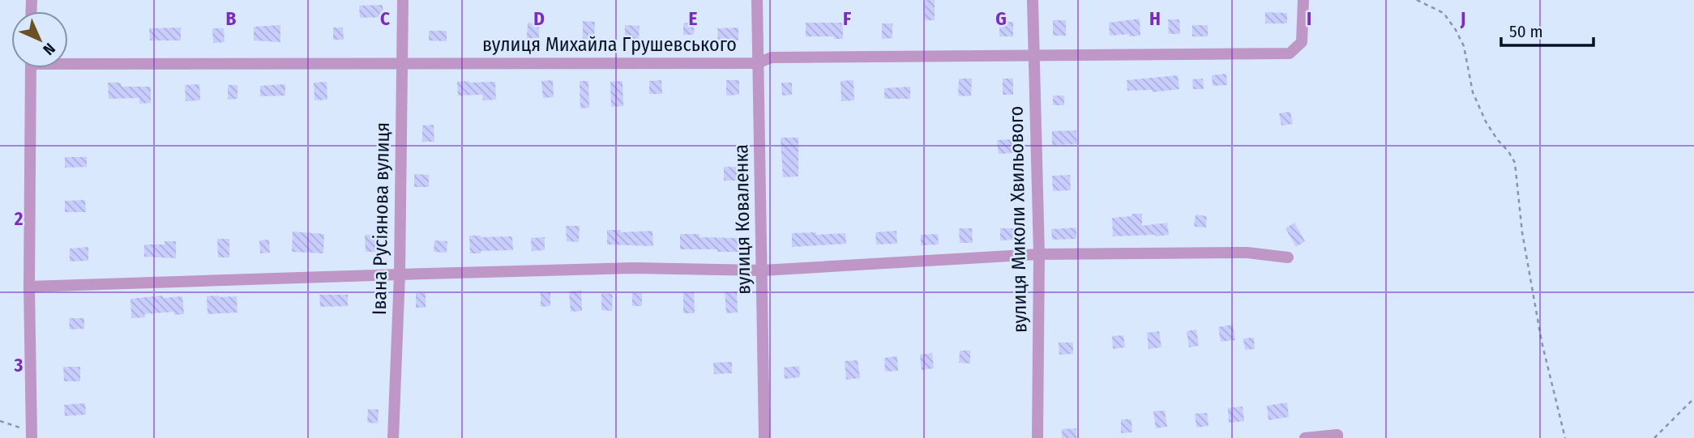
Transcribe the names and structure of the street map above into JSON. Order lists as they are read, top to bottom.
{
  "streets": {
    "street": [
      "вулиця Михайла Грушевського",
      "Івана Русіянова вулиця",
      "вулиця Коваленка",
      "вулиця Миколи Хвильового"
    ]
  },
  "crossings": [
    ["вулиця Михайла Грушевського", "Івана Русіянова вулиця"],
    ["вулиця Михайла Грушевського", "вулиця Коваленка"],
    ["вулиця Михайла Грушевського", "вулиця Миколи Хвильового"]
  ],
  "scale_bar": "50 m",
  "north": "bottom right",
  "grid": {
    "columns": [
      "B",
      "C",
      "D",
      "E",
      "F",
      "G",
      "H",
      "I",
      "J"
    ],
    "rows": ["2", "3"]
  }
}
